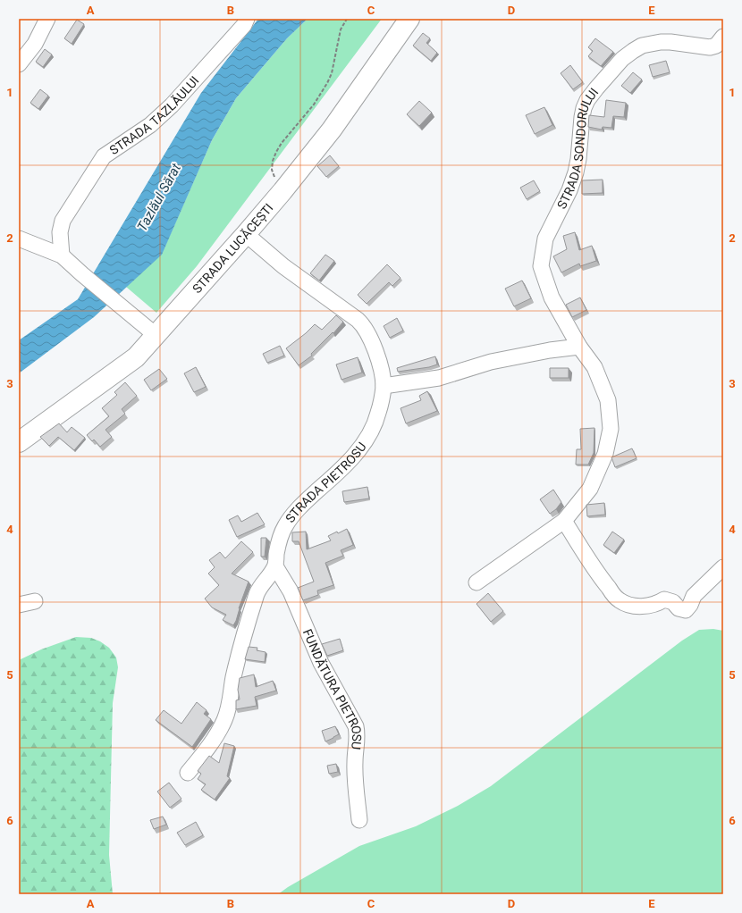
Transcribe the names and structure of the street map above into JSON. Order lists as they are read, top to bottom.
{
  "streets": {
    "main road": ["STRADA LUCĂCEȘTI"],
    "street": [
      "STRADA TAZLĂULUI",
      "STRADA SONDORULUI",
      "STRADA PIETROSU",
      "FUNDĂTURA PIETROSU"
    ]
  },
  "crossings": [
    ["STRADA LUCĂCEȘTI", "STRADA PIETROSU"],
    ["STRADA PIETROSU", "FUNDĂTURA PIETROSU"]
  ],
  "water": ["Tazlăul Sărat"],
  "grid": {
    "columns": [
      "A",
      "B",
      "C",
      "D",
      "E"
    ],
    "rows": [
      "1",
      "2",
      "3",
      "4",
      "5",
      "6"
    ]
  }
}
